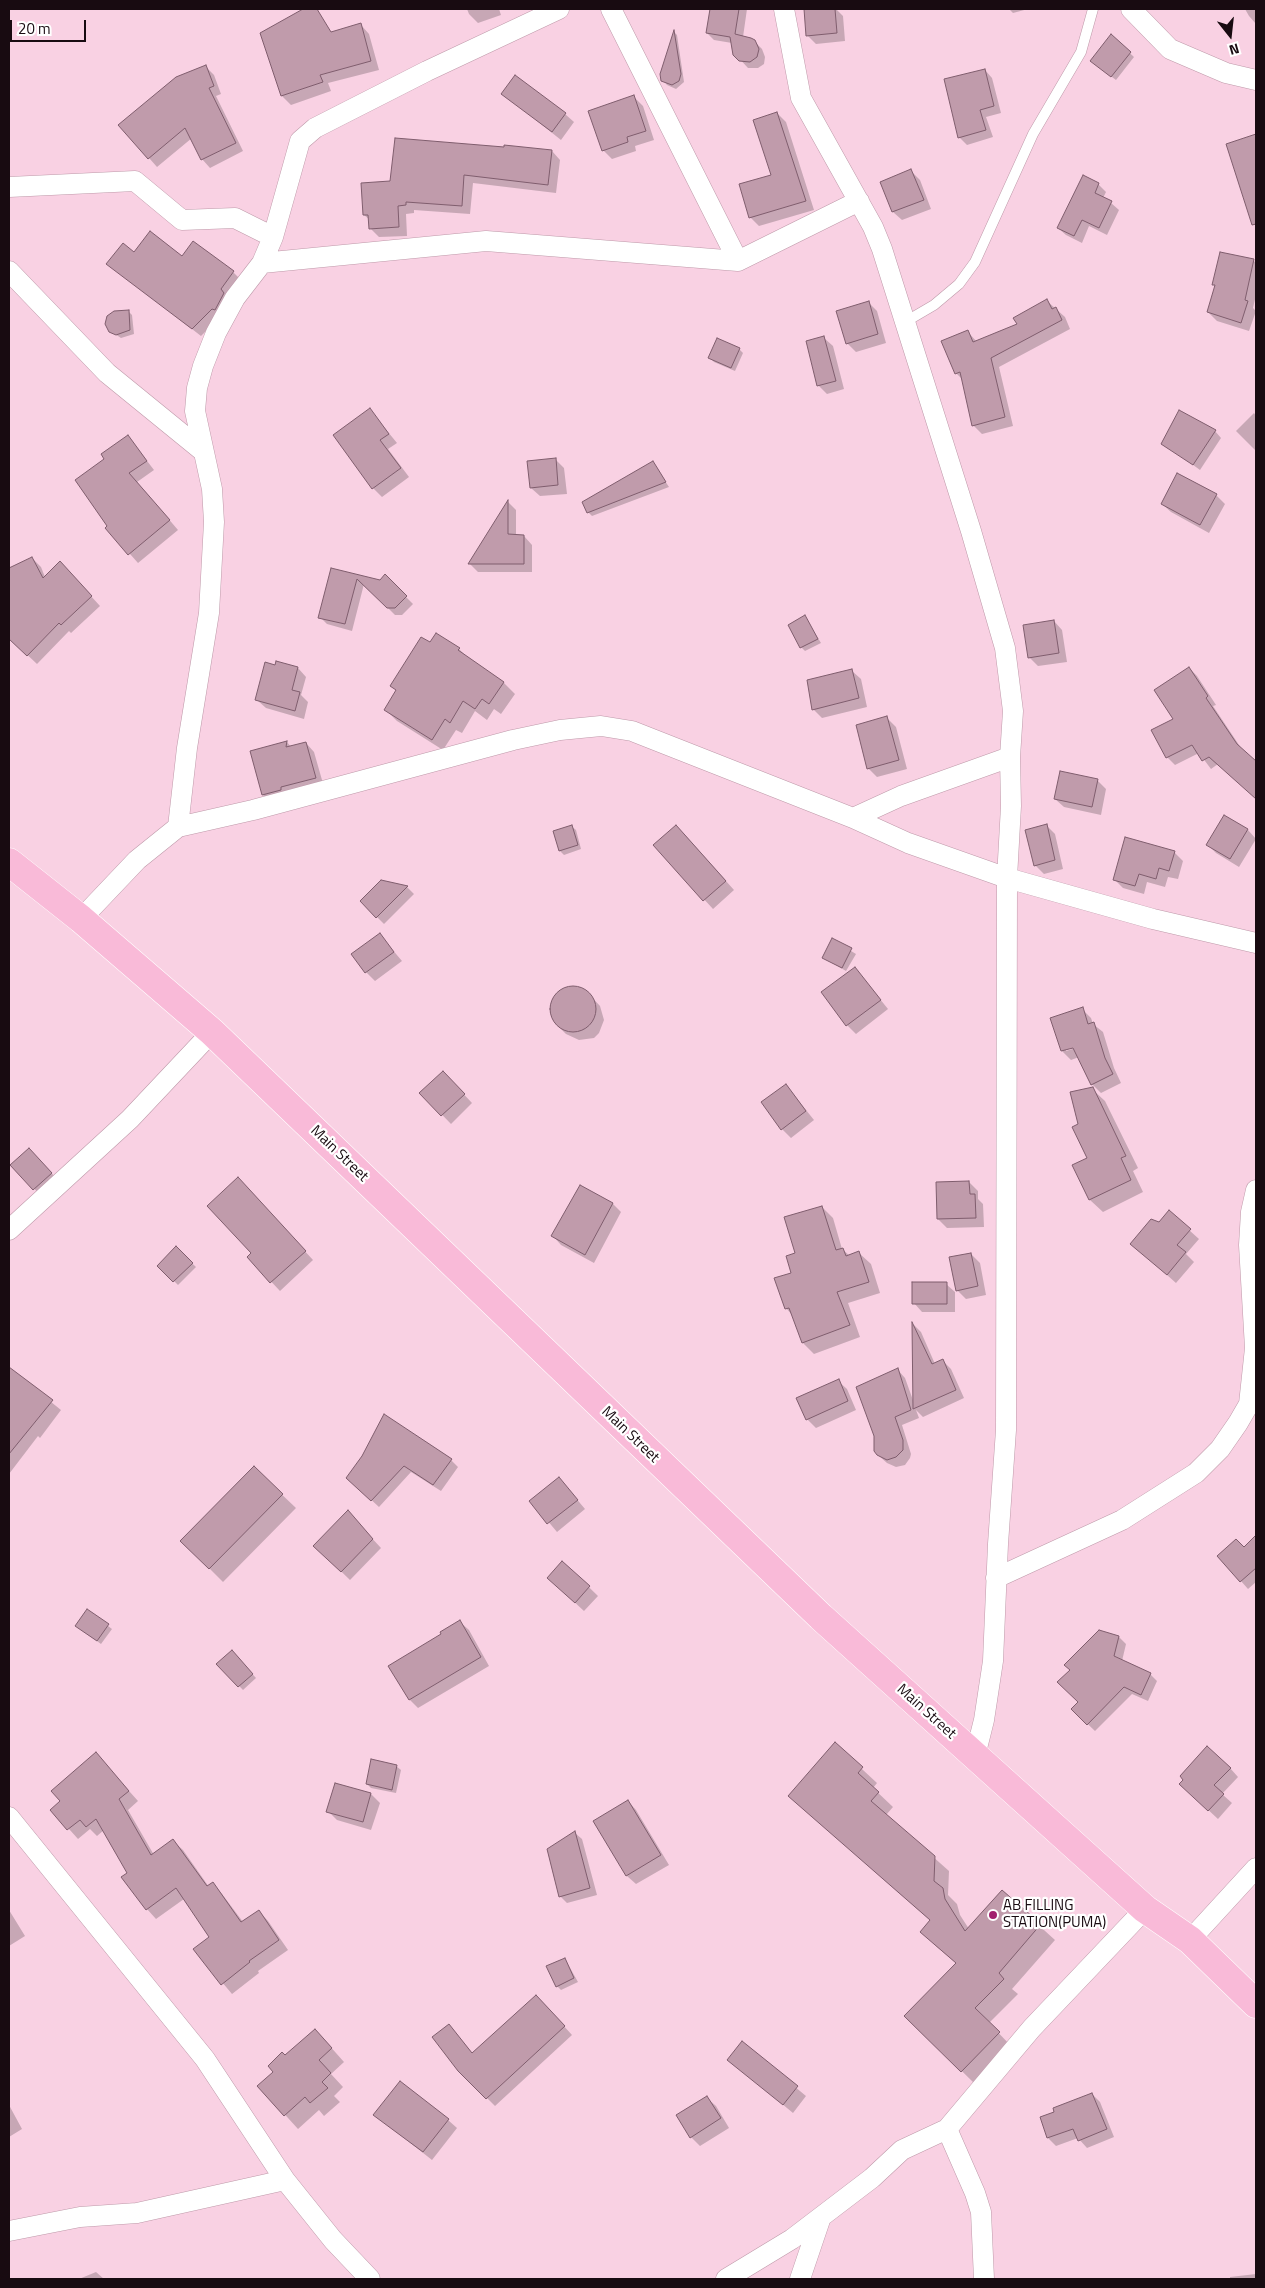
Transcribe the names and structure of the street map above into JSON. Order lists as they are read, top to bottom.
{
  "streets": {
    "highway": ["Main Street"]
  },
  "places": ["AB FILLING STATION(PUMA)"],
  "scale_bar": "20 m",
  "north": "bottom"
}
